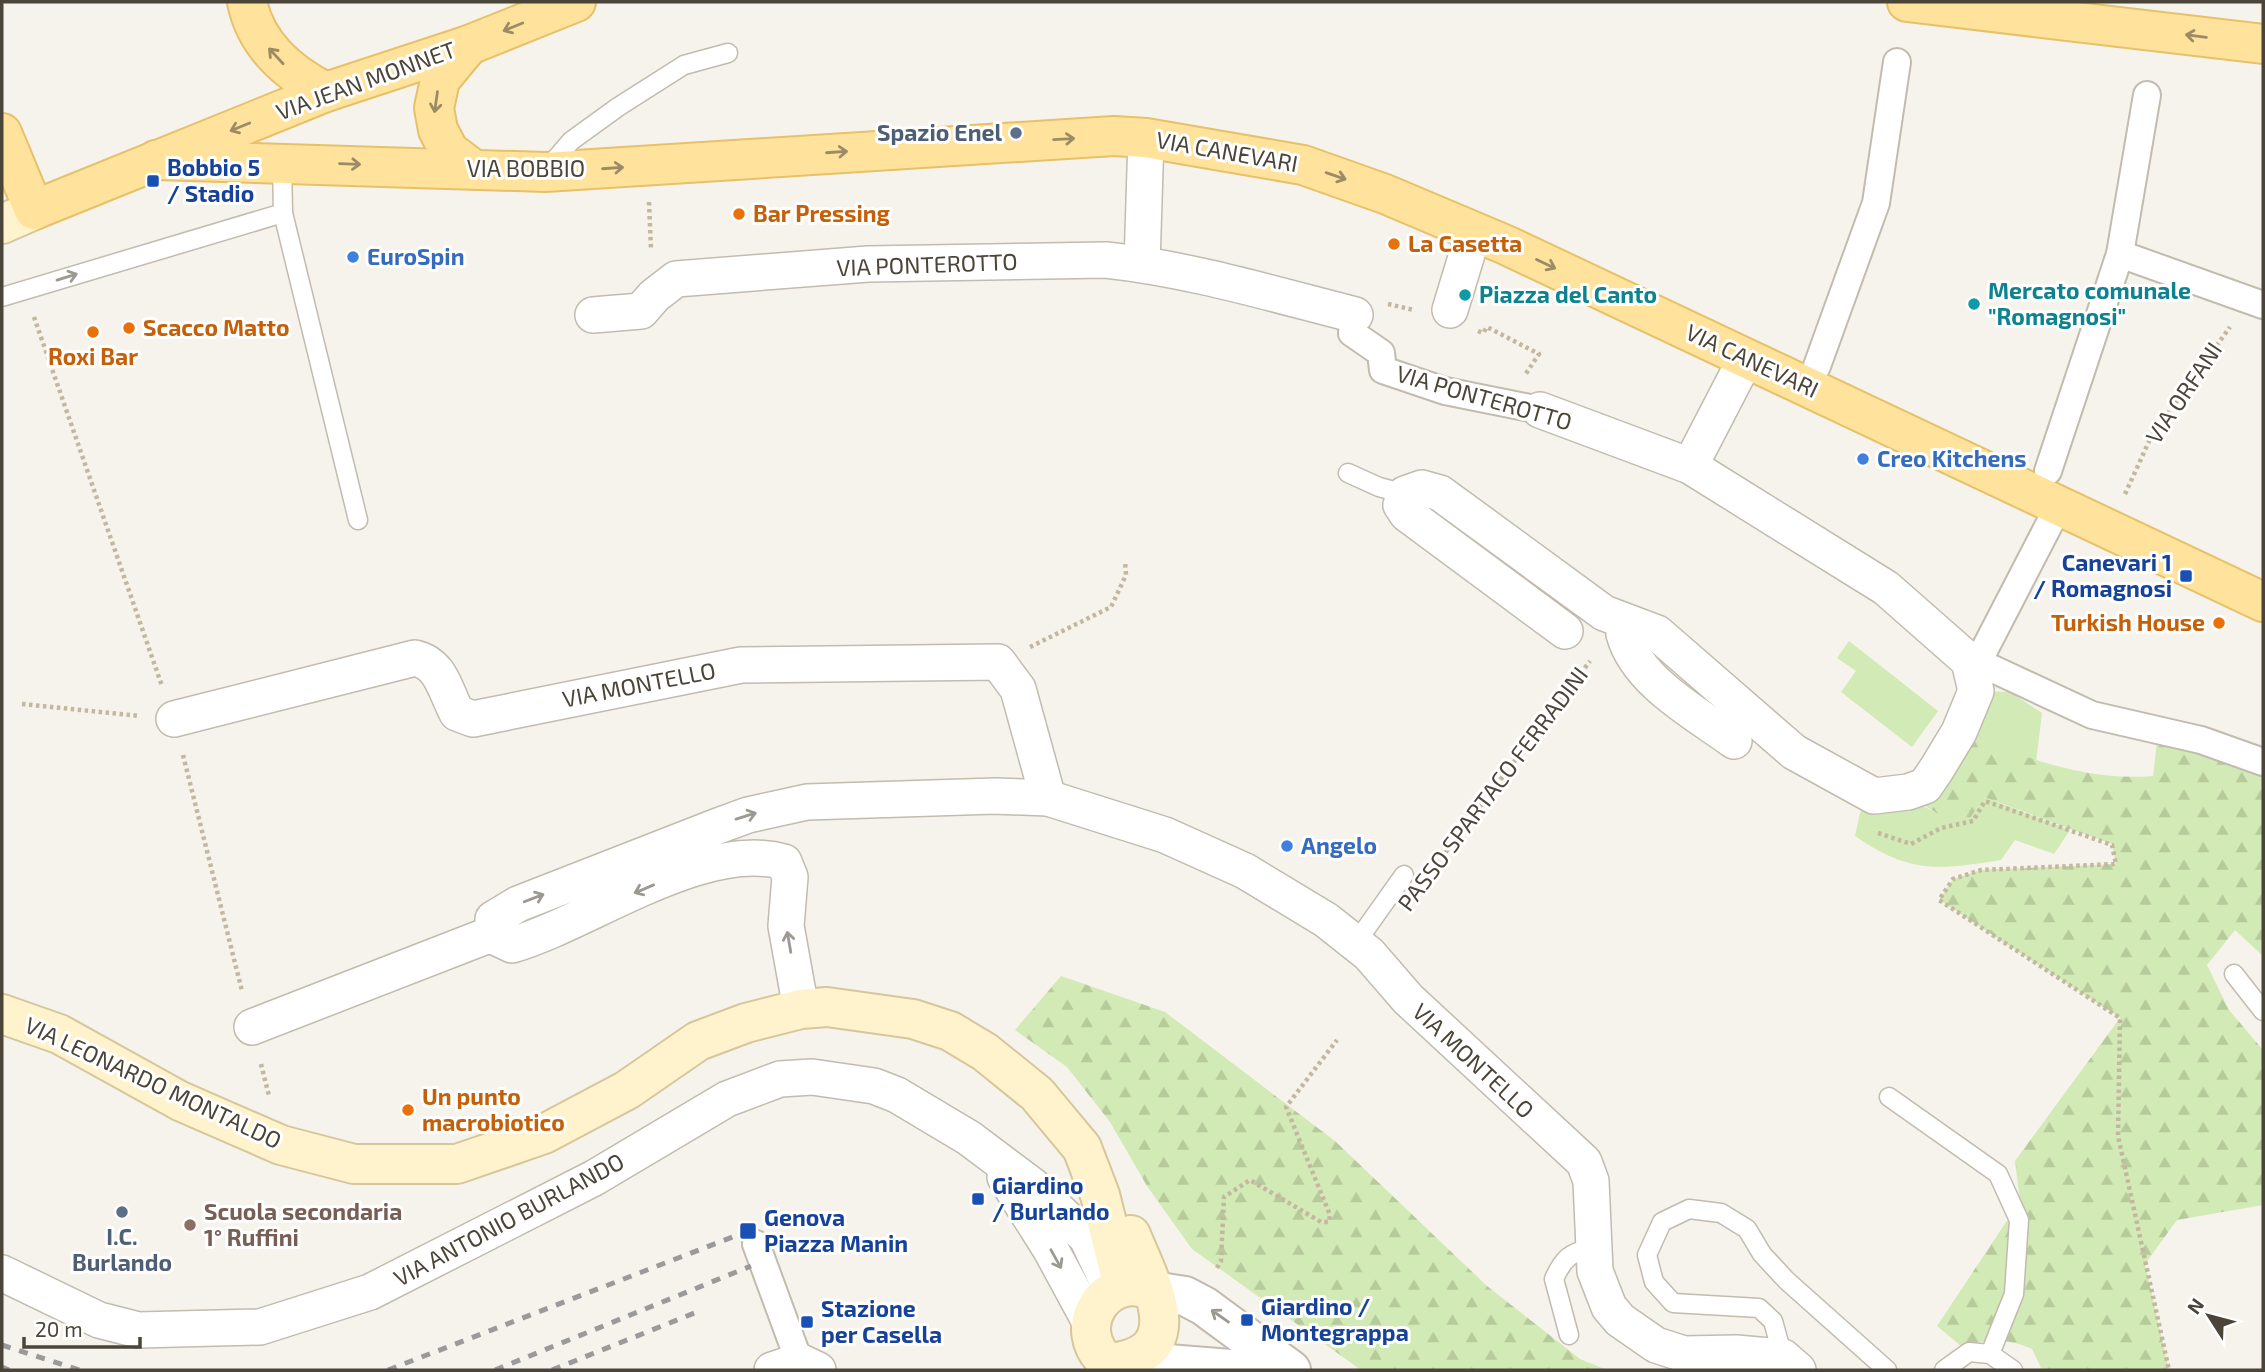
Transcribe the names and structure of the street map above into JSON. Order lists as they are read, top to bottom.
{
  "streets": {
    "main road": [
      "VIA JEAN MONNET",
      "VIA CANEVARI",
      "VIA BOBBIO",
      "VIA LEONARDO MONTALDO"
    ],
    "street": [
      "VIA PONTEROTTO",
      "VIA MONTELLO",
      "PASSO SPARTACO FERRADINI",
      "VIA ANTONIO BURLANDO"
    ],
    "path": ["VIA ORFANI"]
  },
  "crossings": [
    ["VIA JEAN MONNET", "VIA BOBBIO"],
    ["VIA CANEVARI", "VIA BOBBIO"],
    ["VIA CANEVARI", "VIA ORFANI"]
  ],
  "one_way": ["VIA JEAN MONNET", "VIA CANEVARI", "VIA BOBBIO"],
  "places": {
    "other": [
      "Spazio Enel",
      "Bar Pressing",
      "La Casetta",
      "EuroSpin",
      "Piazza del Canto",
      "Mercato comunale \"Romagnosi\"",
      "Scacco Matto",
      "Roxi Bar",
      "Creo Kitchens",
      "Turkish House",
      "Angelo",
      "Un punto macrobiotico",
      "I.C. Burlando",
      "Scuola secondaria 1° Ruffini"
    ],
    "transit": [
      "Bobbio 5 / Stadio",
      "Canevari 1 / Romagnosi",
      "Giardino / Burlando",
      "Genova Piazza Manin",
      "Giardino / Montegrappa",
      "Stazione per Casella"
    ]
  },
  "scale_bar": "20 m",
  "north": "top left"
}
